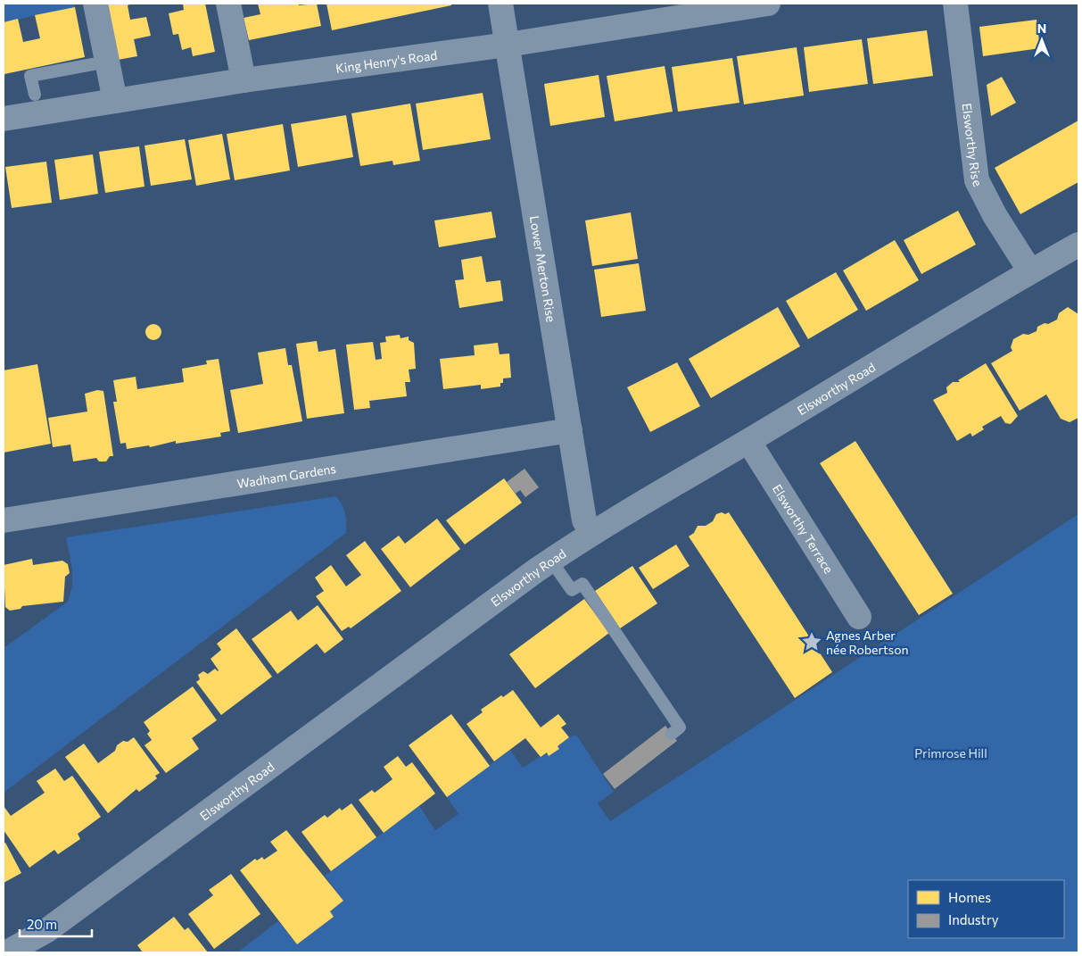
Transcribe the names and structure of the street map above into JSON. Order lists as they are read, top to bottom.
{
  "streets": {
    "street": [
      "King Henry's Road",
      "Elsworthy Rise",
      "Lower Merton Rise",
      "Elsworthy Road",
      "Wadham Gardens",
      "Elsworthy Terrace"
    ]
  },
  "crossings": [
    ["King Henry's Road", "Lower Merton Rise"],
    ["Elsworthy Rise", "Elsworthy Road"],
    ["Lower Merton Rise", "Elsworthy Road"],
    ["Lower Merton Rise", "Wadham Gardens"],
    ["Elsworthy Road", "Elsworthy Terrace"]
  ],
  "parks": ["Primrose Hill"],
  "places": {
    "place": ["Agnes Arber née Robertson"]
  },
  "legend": ["Homes", "Industry"],
  "scale_bar": "20 m",
  "north": "top"
}
